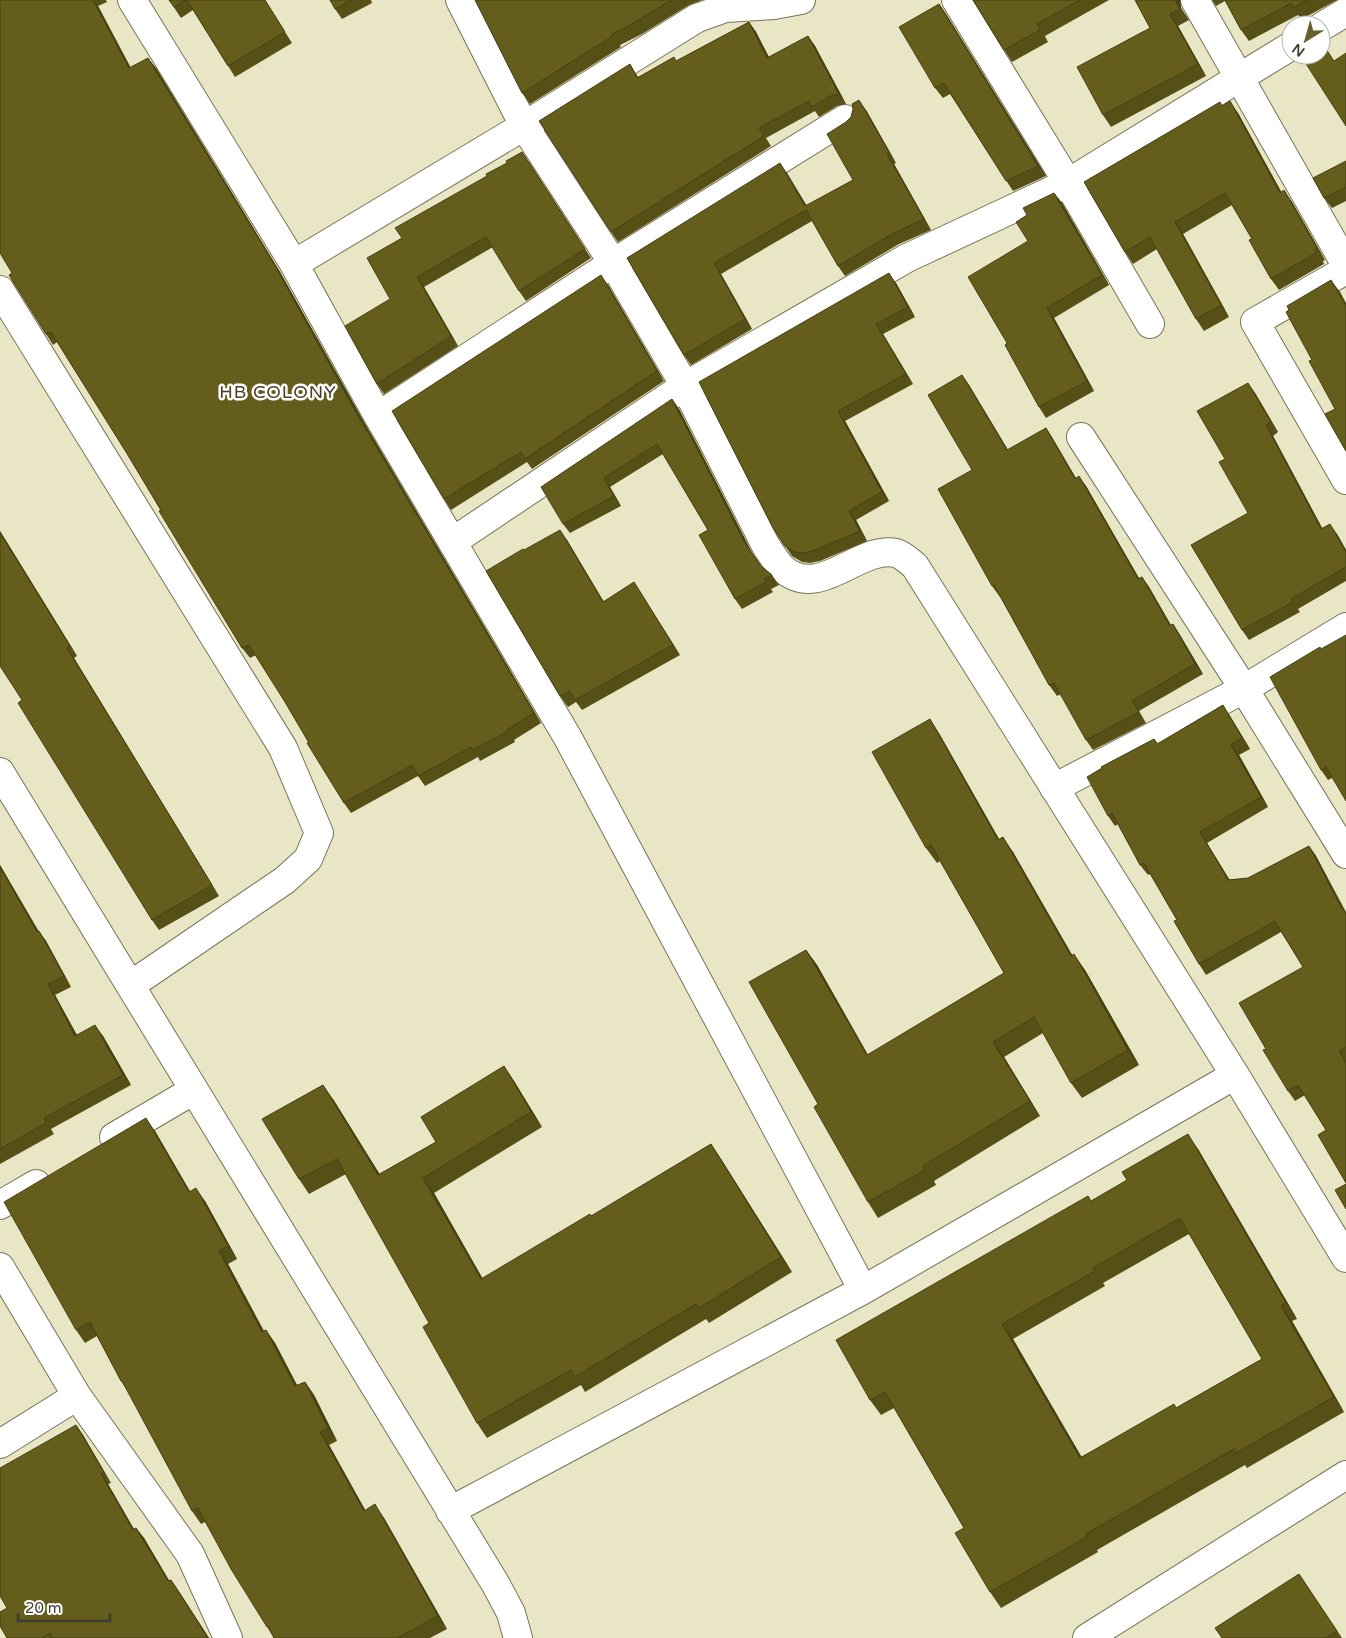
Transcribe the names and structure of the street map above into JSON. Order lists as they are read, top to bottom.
{
  "districts": ["HB COLONY"],
  "scale_bar": "20 m",
  "north": "bottom left"
}
